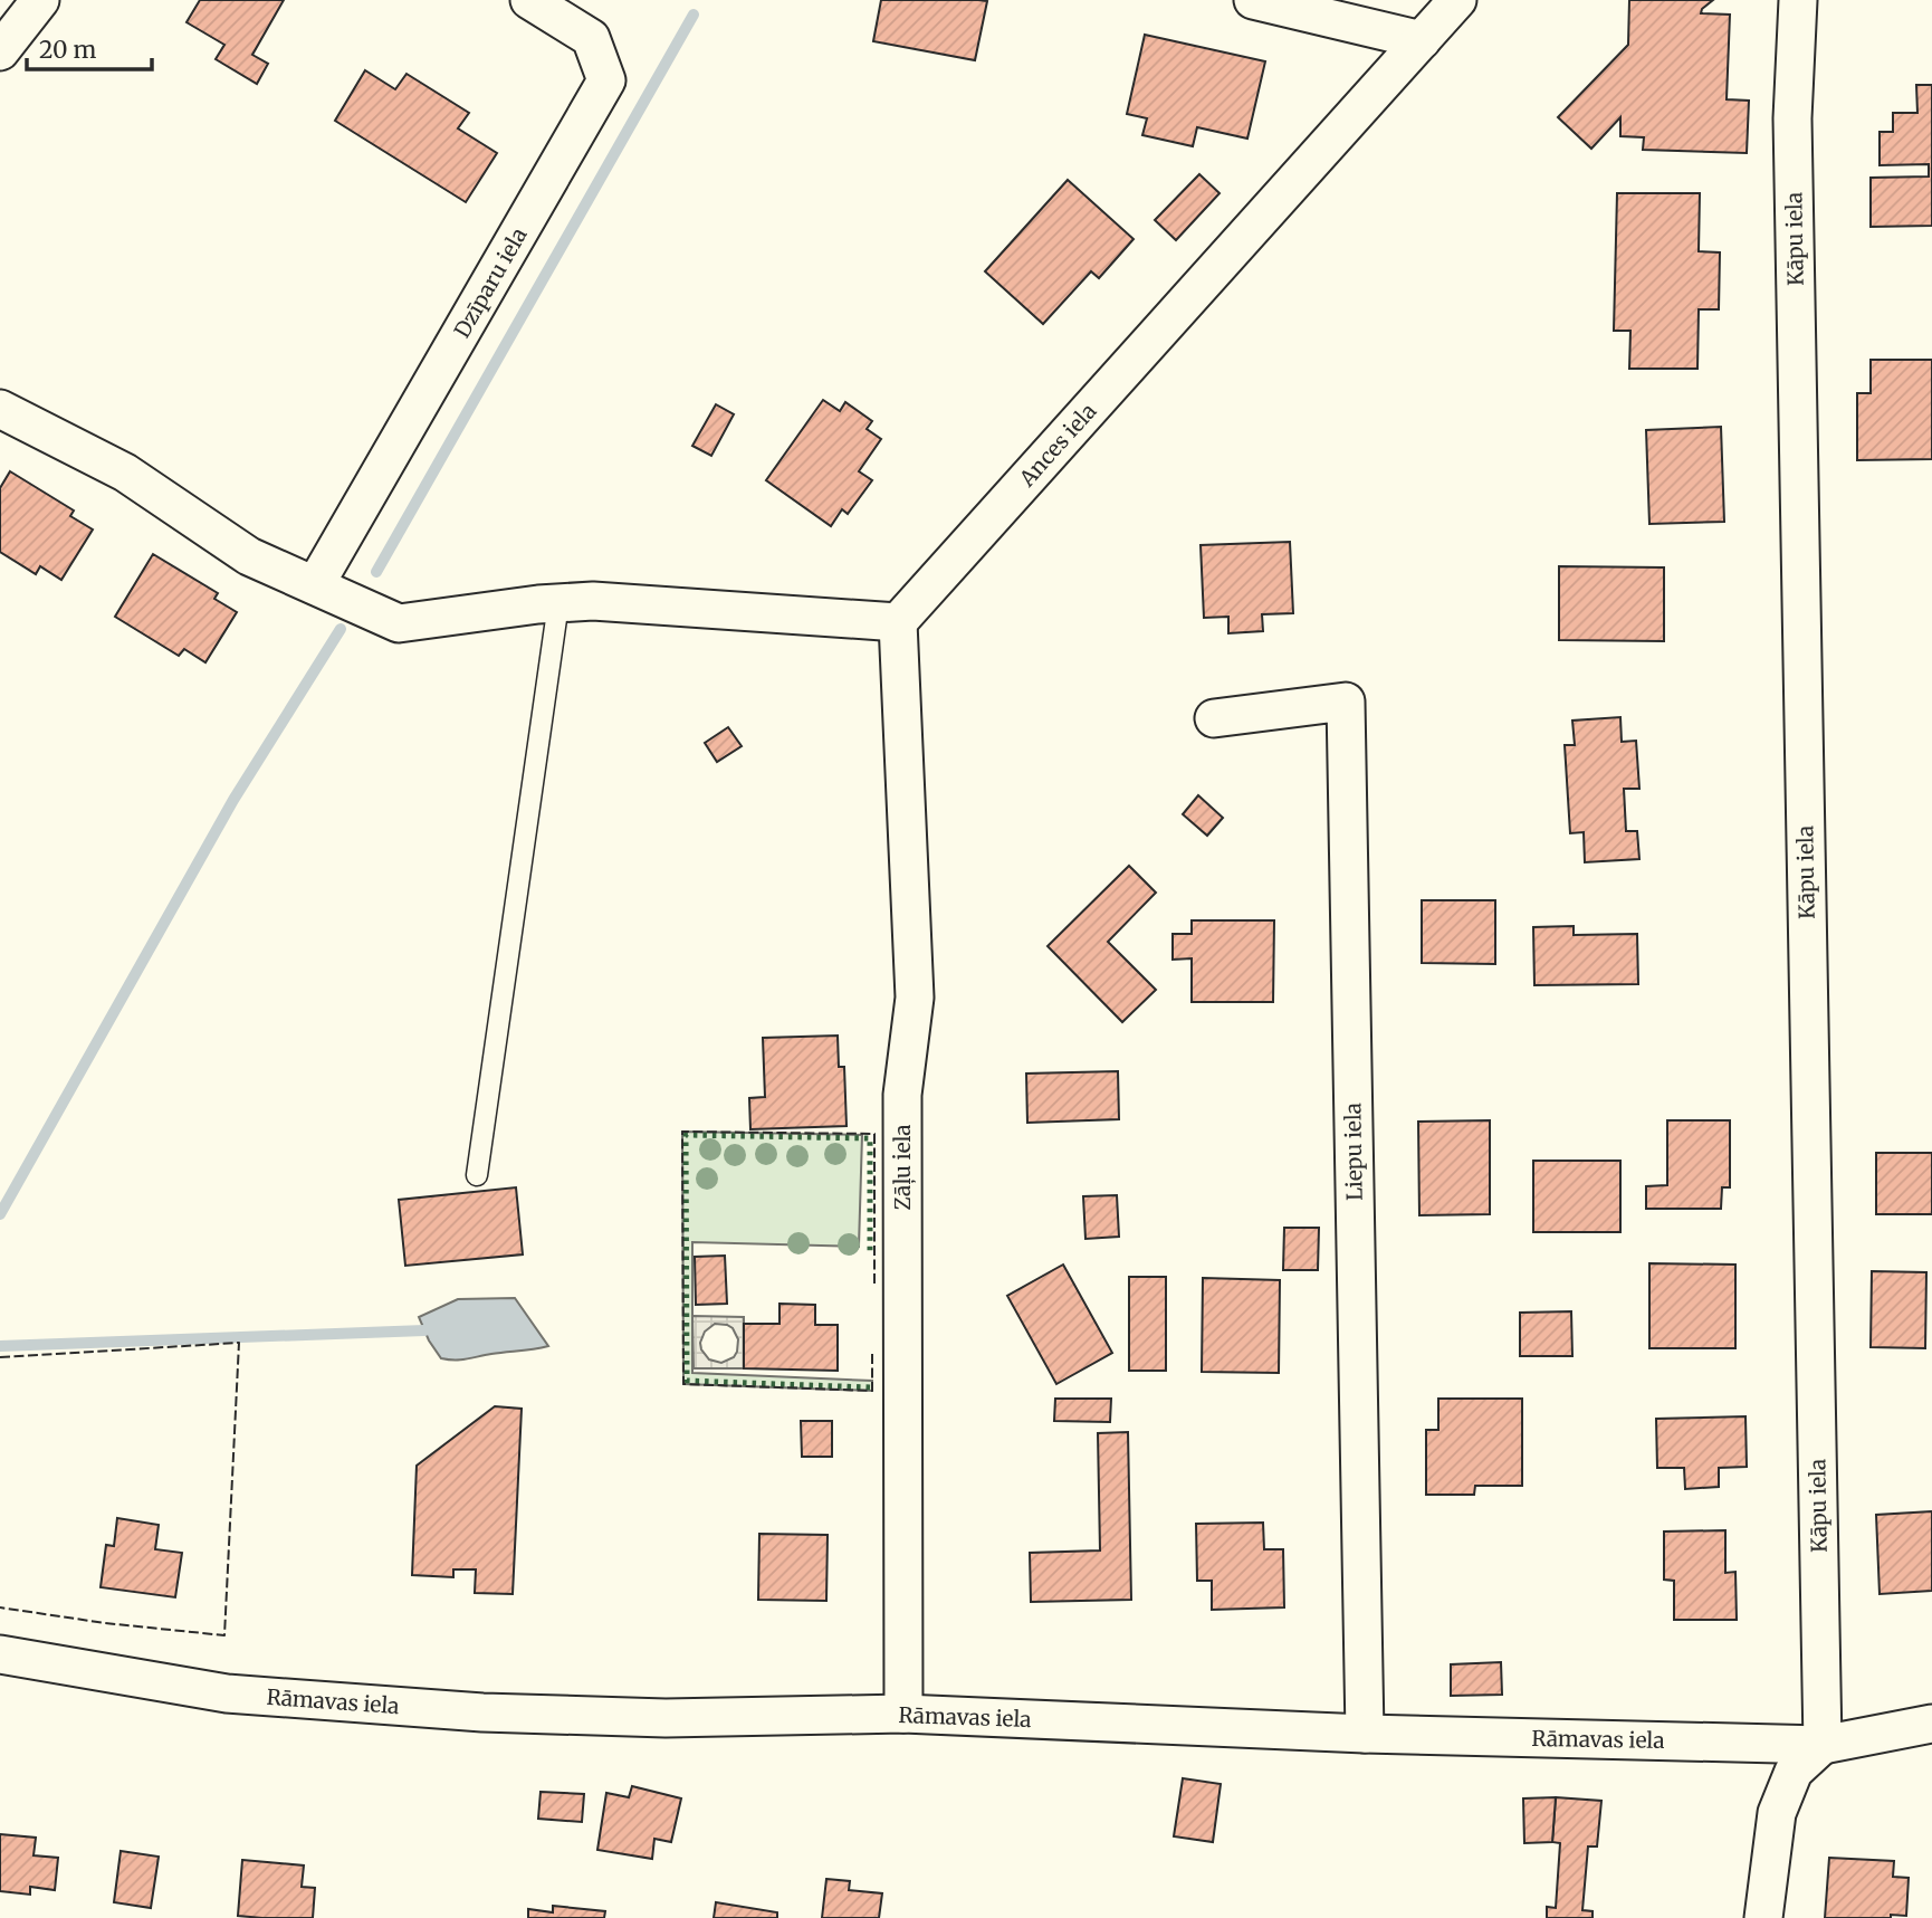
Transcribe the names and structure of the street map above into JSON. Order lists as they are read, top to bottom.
{
  "streets": {
    "street": [
      "Kāpu iela",
      "Dzīparu iela",
      "Ances iela",
      "Liepu iela",
      "Zāļu iela",
      "Rāmavas iela"
    ]
  },
  "crossings": [
    ["Kāpu iela", "Rāmavas iela"],
    ["Ances iela", "Zāļu iela"],
    ["Liepu iela", "Rāmavas iela"],
    ["Zāļu iela", "Rāmavas iela"]
  ],
  "scale_bar": "20 m"
}
